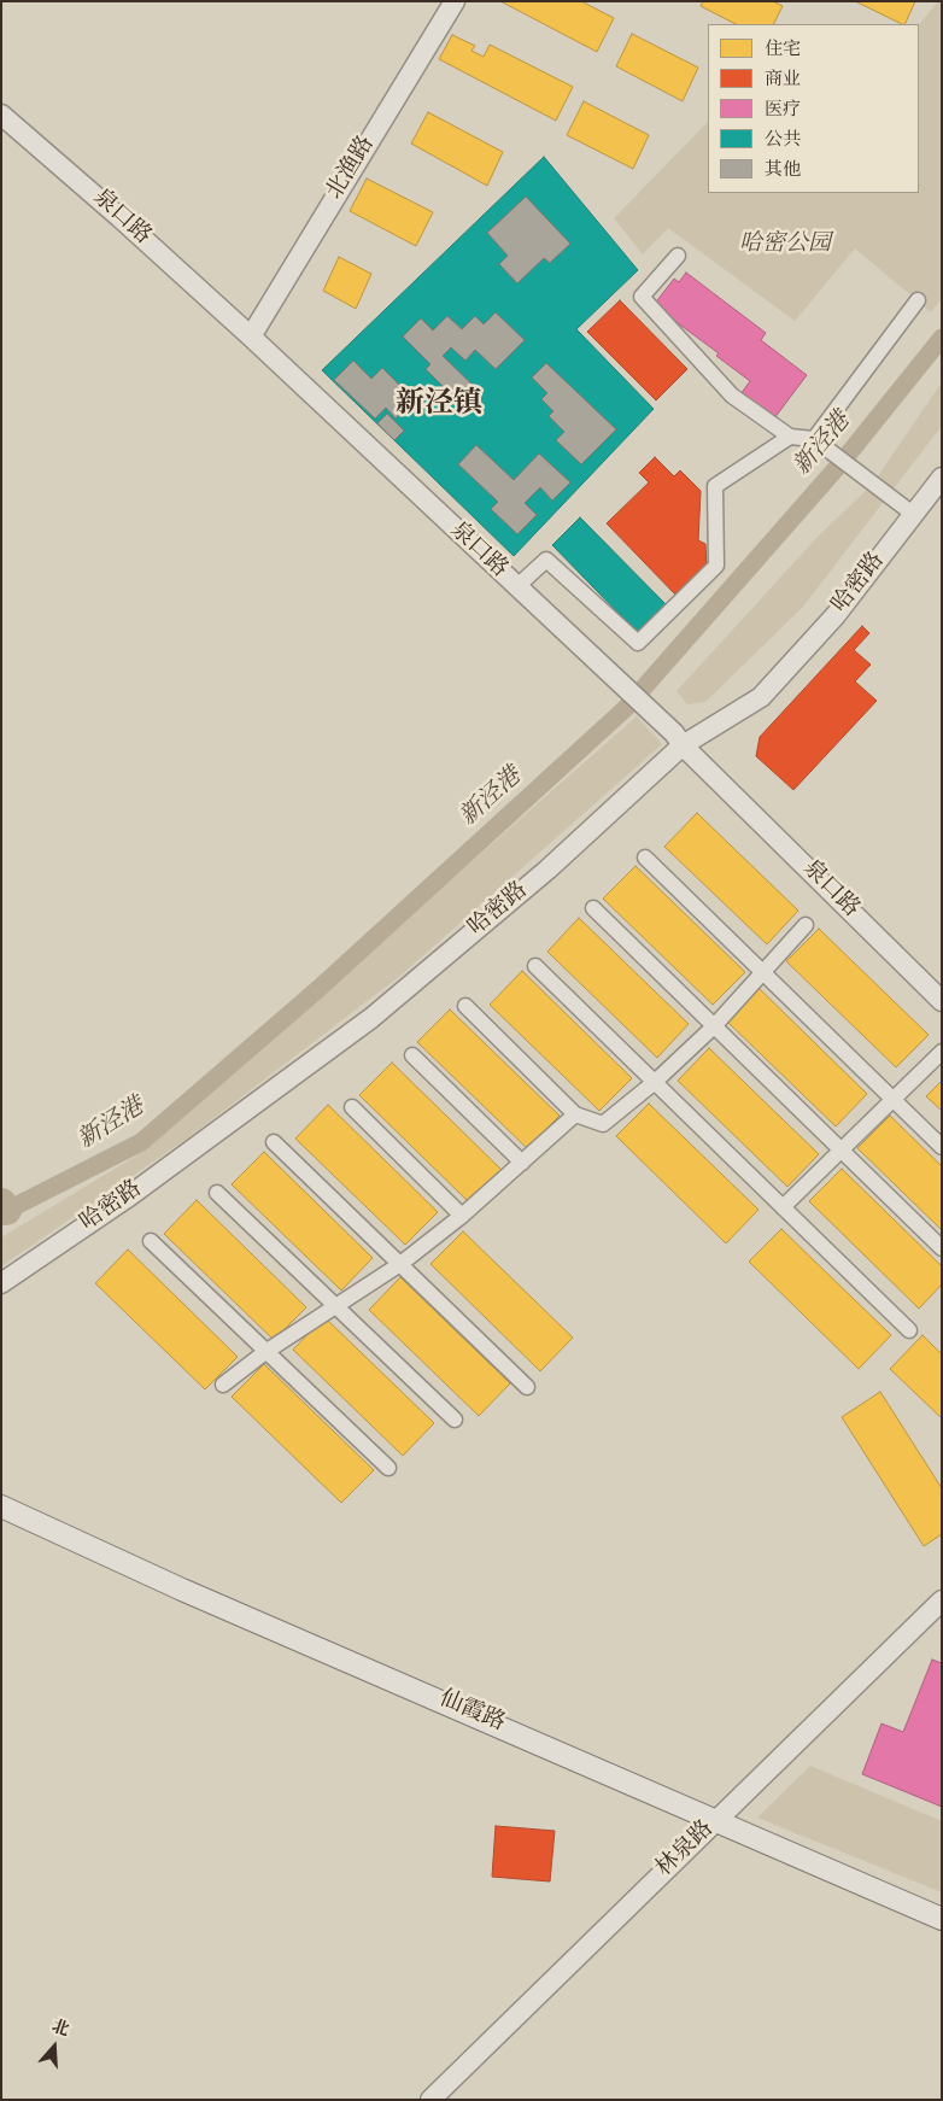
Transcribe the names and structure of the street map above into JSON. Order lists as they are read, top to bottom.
{
  "streets": {
    "main road": ["仙霞路"],
    "street": [
      "北渔路",
      "泉口路",
      "哈密路",
      "林泉路"
    ]
  },
  "crossings": [
    ["北渔路", "泉口路"],
    ["泉口路", "哈密路"],
    ["仙霞路", "林泉路"]
  ],
  "districts": ["新泾镇"],
  "water": ["新泾港"],
  "parks": ["哈密公园"],
  "legend": [
    "住宅",
    "商业",
    "医疗",
    "公共",
    "其他"
  ],
  "north": "top"
}
